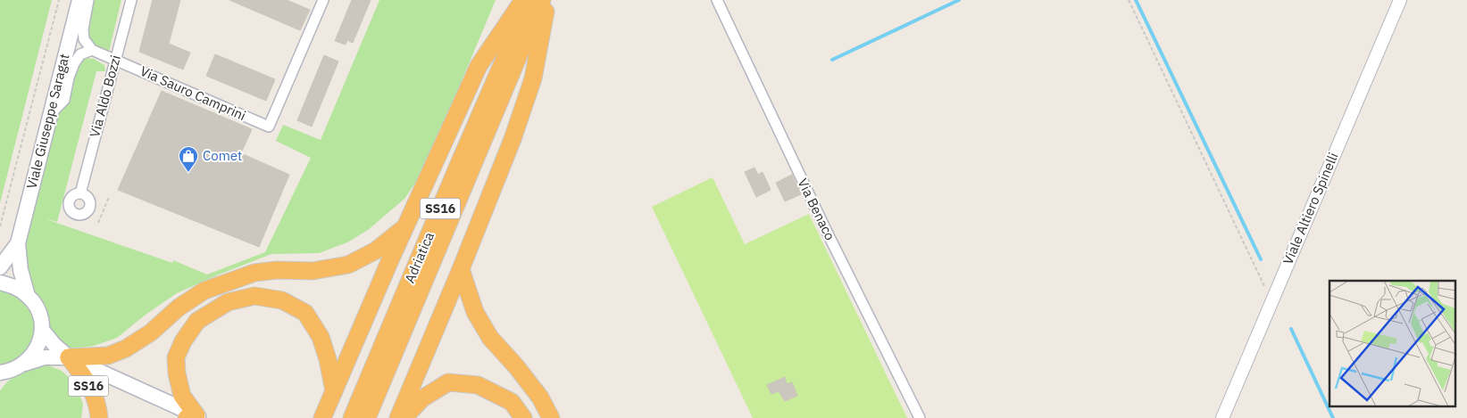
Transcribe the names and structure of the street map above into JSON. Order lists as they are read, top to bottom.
{
  "streets": {
    "highway": ["SS16", "Adriatica"],
    "main road": ["Viale Giuseppe Saragat"],
    "street": [
      "Via Sauro Camprini",
      "Via Aldo Bozzi",
      "Viale Altiero Spinelli",
      "Via Benaco"
    ]
  },
  "crossings": [
    ["Via Sauro Camprini", "Via Aldo Bozzi"]
  ],
  "places": {
    "shop": ["Comet"]
  }
}
